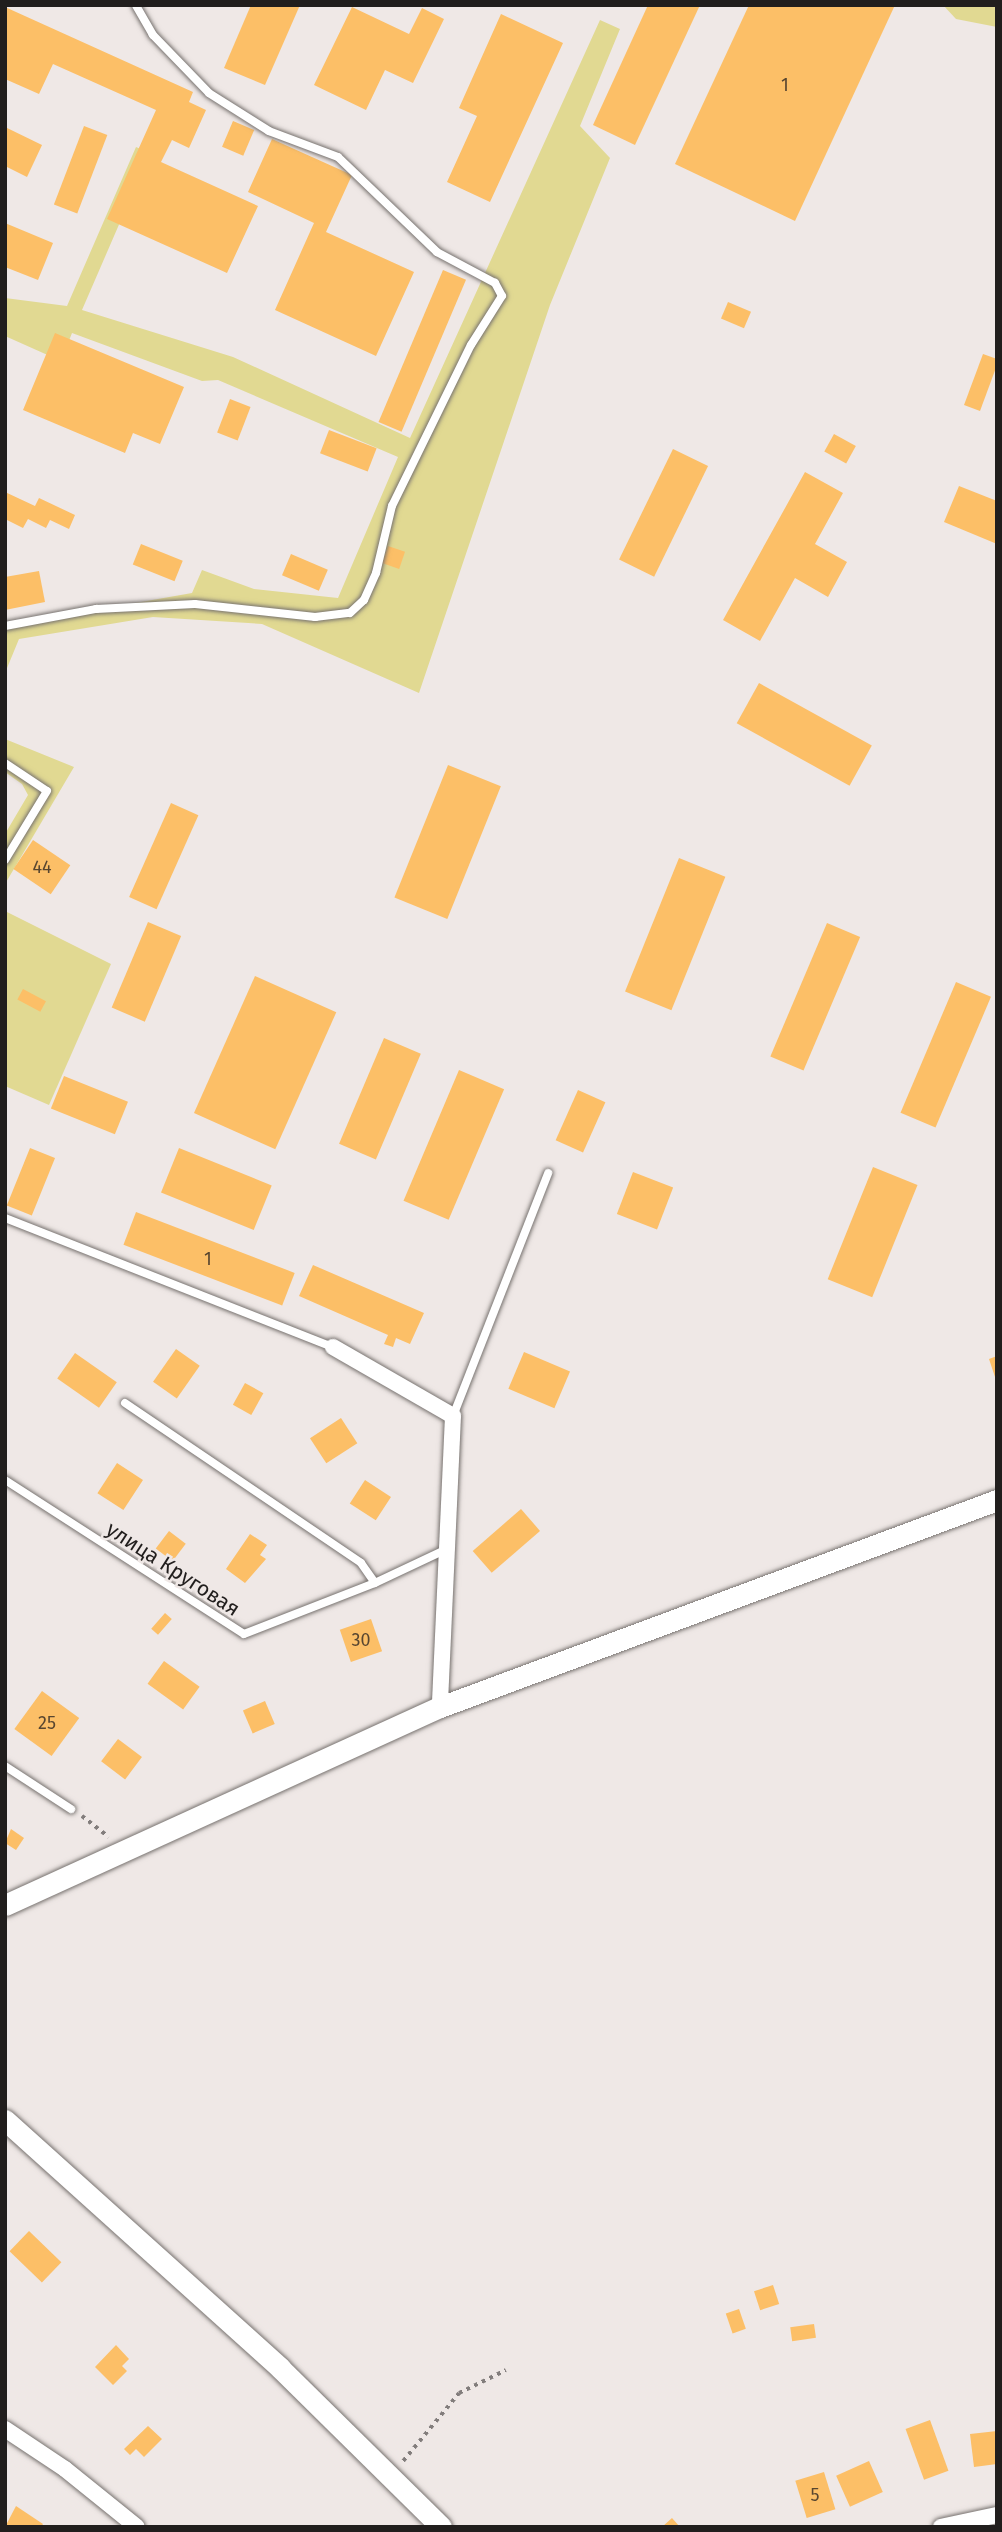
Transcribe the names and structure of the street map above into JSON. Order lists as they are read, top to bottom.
{
  "streets": {
    "lane": ["улица Круговая"]
  },
  "house_numbers": [
    "1",
    "44",
    "1",
    "30",
    "25",
    "5"
  ]
}
